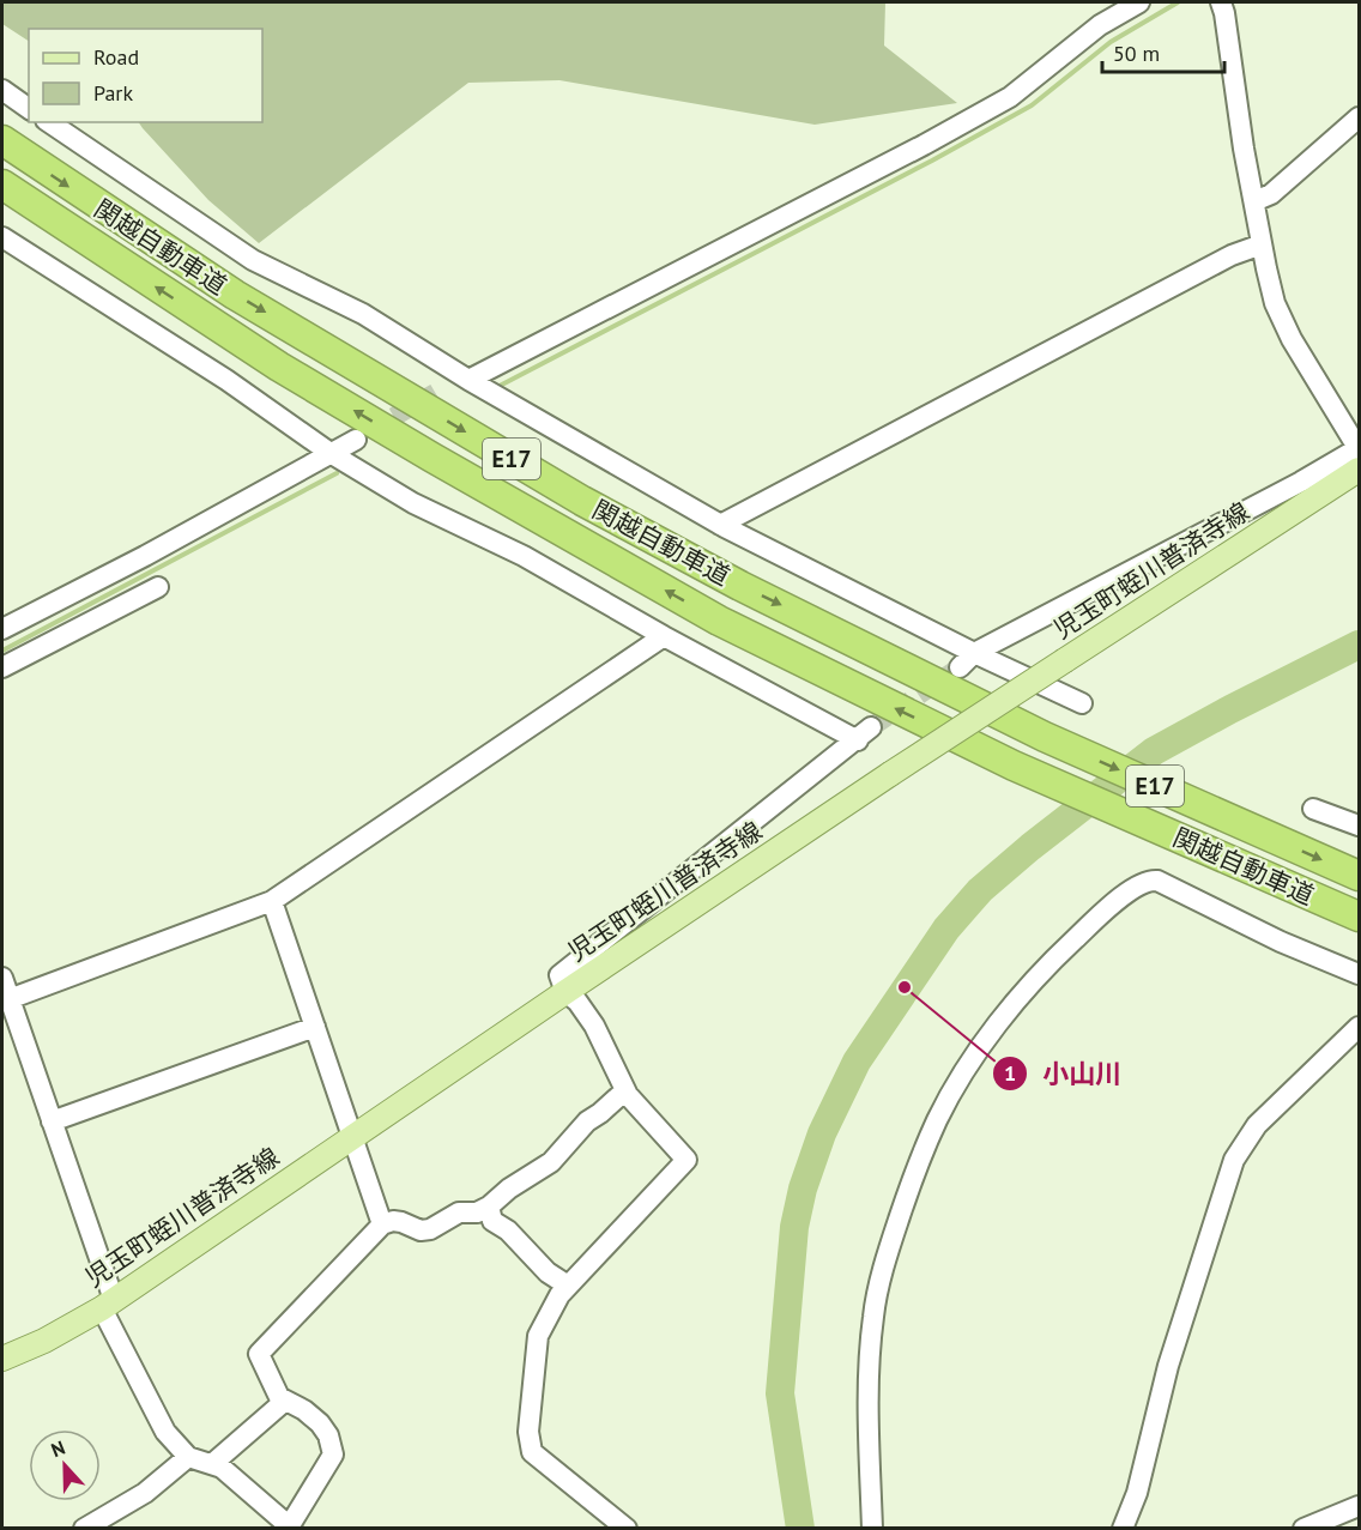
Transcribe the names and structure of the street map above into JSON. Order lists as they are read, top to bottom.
{
  "streets": {
    "highway": ["関越自動車道", "E17"],
    "main road": ["児玉町蛭川普済寺線"]
  },
  "places": ["小山川"],
  "legend": ["Road", "Park"],
  "scale_bar": "50 m",
  "north": "top"
}
